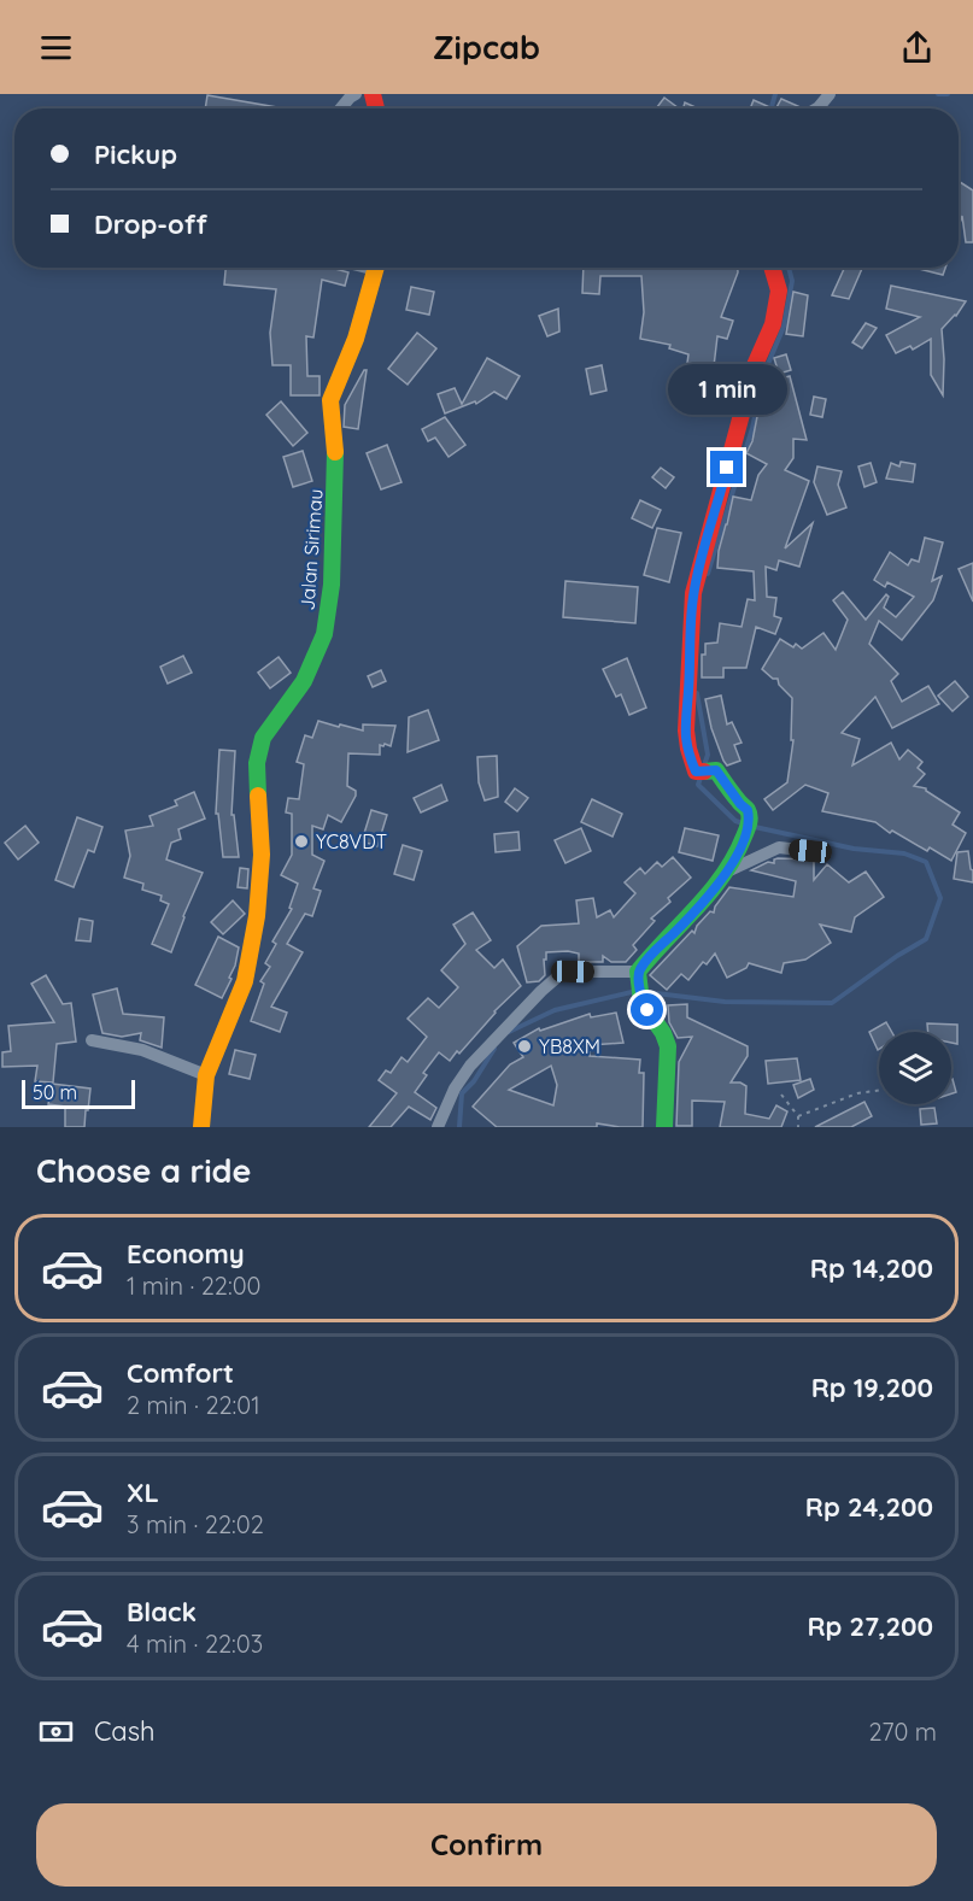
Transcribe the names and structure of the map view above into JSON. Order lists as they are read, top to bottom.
{
  "streets": {
    "street": ["Jalan Sirimau"]
  },
  "places": ["YC8VDT", "YB8XM"],
  "scale_bar": "50 m",
  "page": {
    "header": "Zipcab",
    "banner": ["Pickup", "Drop-off"],
    "bubble": "1 min",
    "scale": "50 m",
    "heading": "Choose a ride",
    "list": [
      {
        "name": "Economy",
        "note": "1 min · 22:00",
        "value": "Rp 14,200"
      },
      {
        "name": "Comfort",
        "note": "2 min · 22:01",
        "value": "Rp 19,200"
      },
      {
        "name": "XL",
        "note": "3 min · 22:02",
        "value": "Rp 24,200"
      },
      {
        "name": "Black",
        "note": "4 min · 22:03",
        "value": "Rp 27,200"
      }
    ],
    "pay": ["Cash", "270 m"],
    "buttons": "Confirm"
  }
}
